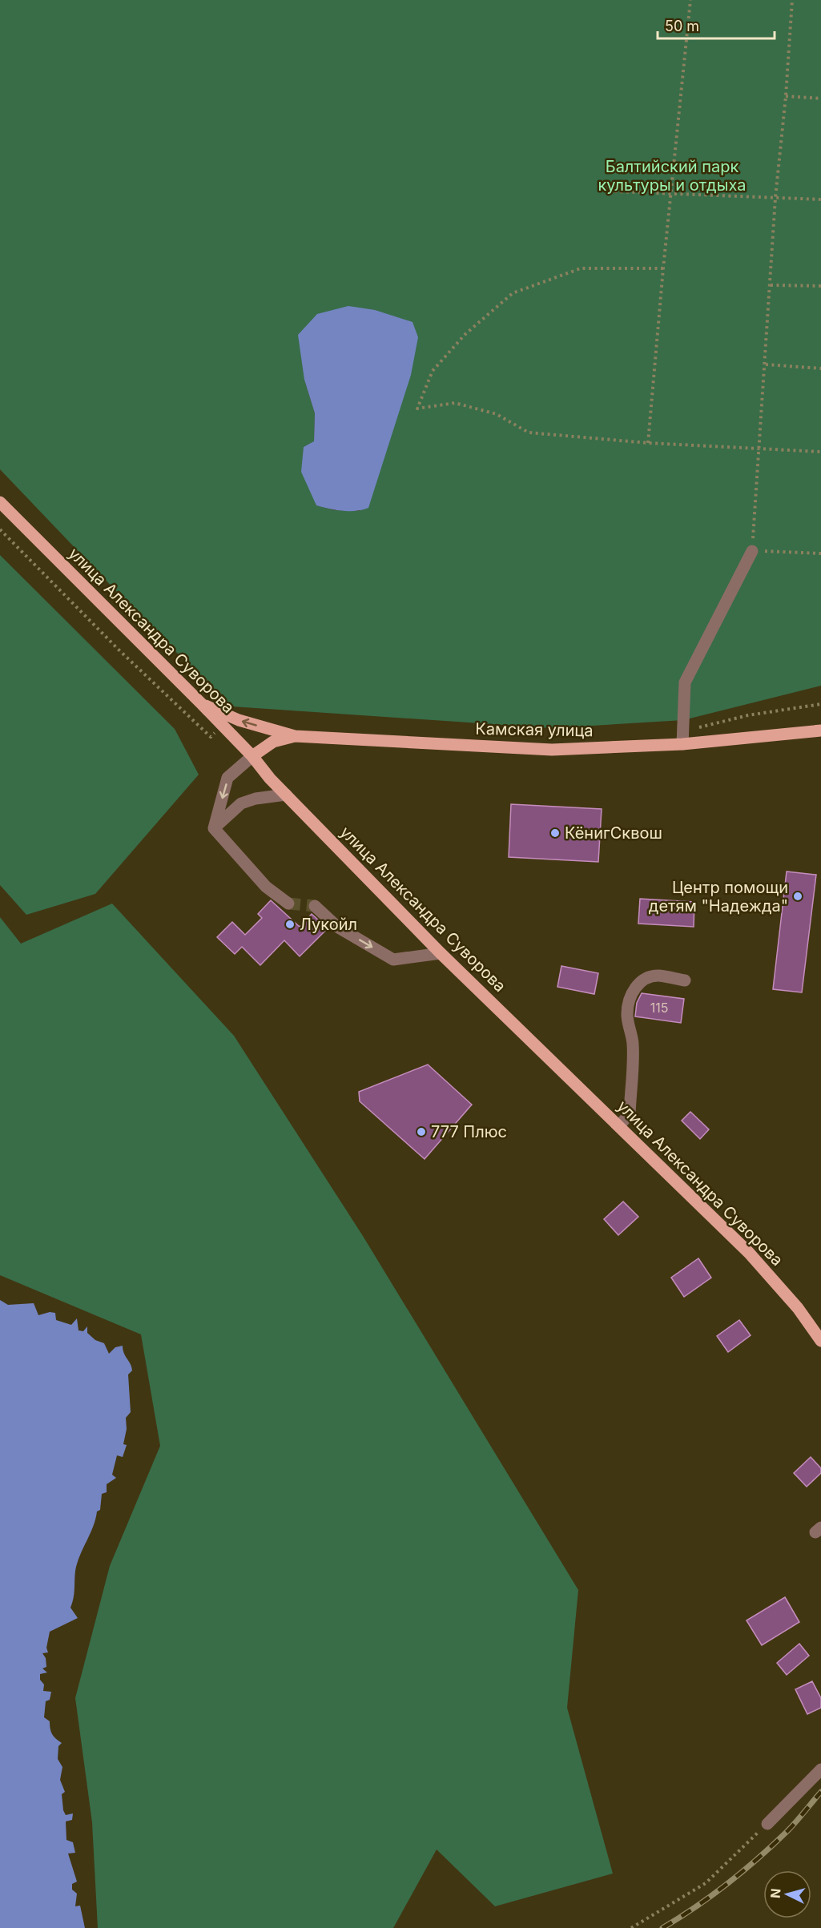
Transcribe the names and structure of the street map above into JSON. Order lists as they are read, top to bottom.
{
  "streets": {
    "main road": ["улица Александра Суворова", "Камская улица"]
  },
  "crossings": [
    ["улица Александра Суворова", "Камская улица"]
  ],
  "parks": ["Балтийский парк культуры и отдыха"],
  "places": [
    "КёнигСквош",
    "Центр помощи детям \"Надежда\"",
    "Лукойл",
    "777 Плюс"
  ],
  "house_numbers": ["115"],
  "scale_bar": "50 m",
  "north": "left"
}
